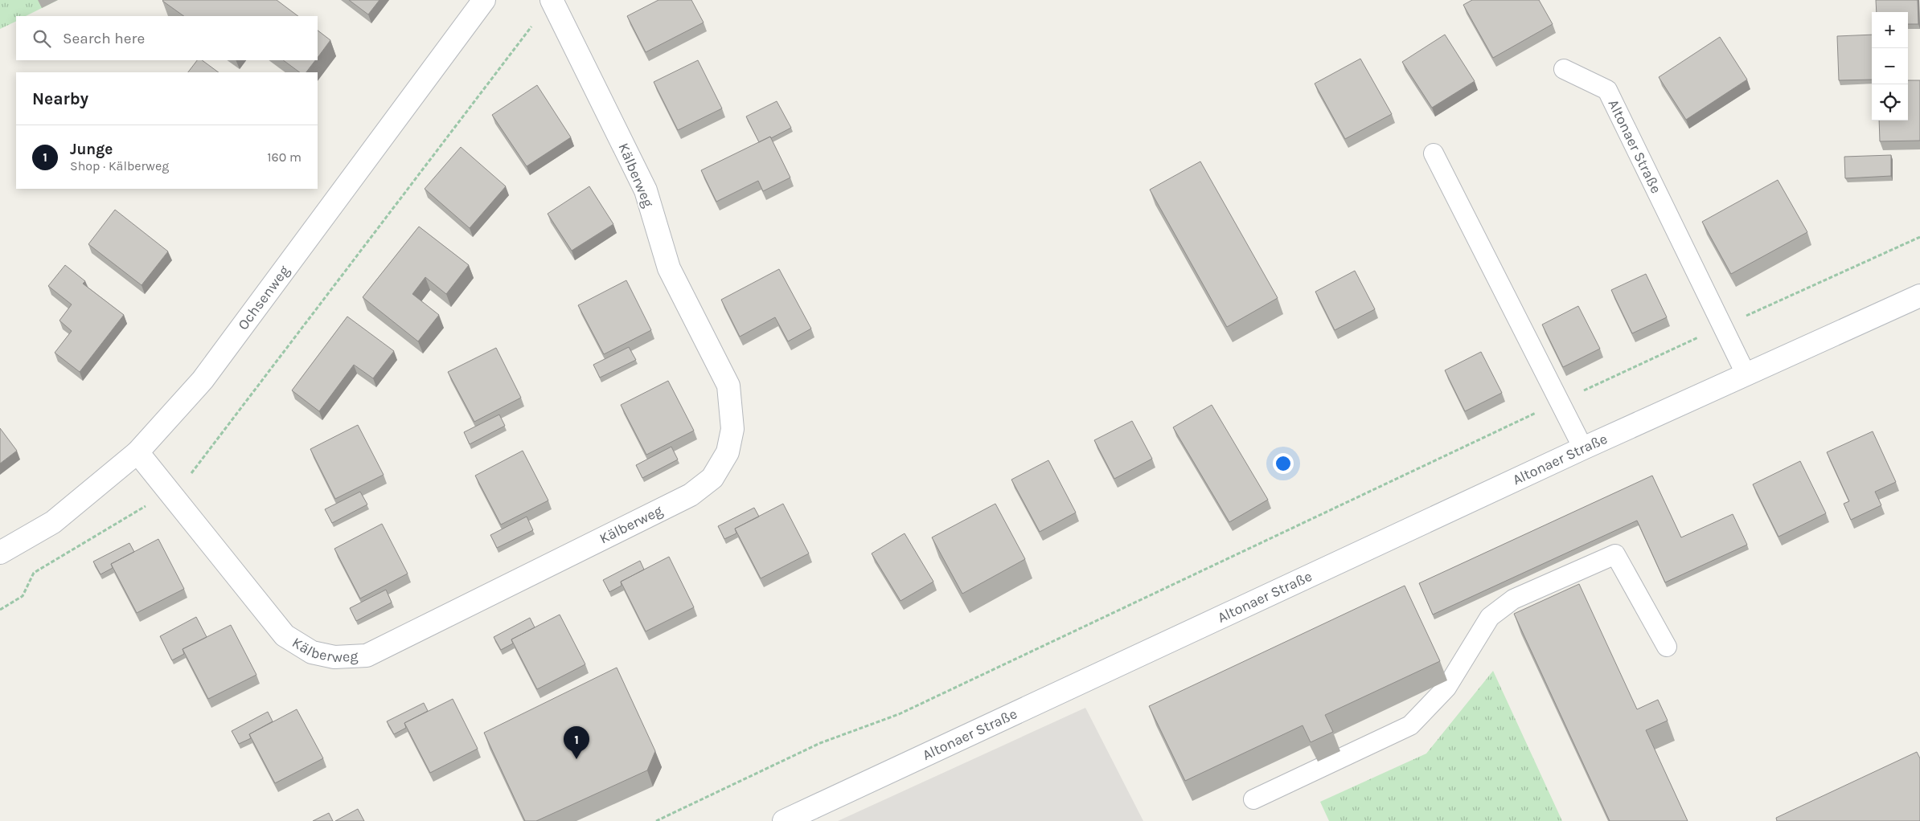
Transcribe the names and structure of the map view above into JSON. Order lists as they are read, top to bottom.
{
  "streets": {
    "street": ["Altonaer Straße", "Kälberweg", "Ochsenweg"]
  },
  "crossings": [
    ["Kälberweg", "Ochsenweg"]
  ],
  "page": {
    "map_buttons": ["+", "−"],
    "search": "Search here",
    "heading": "Nearby",
    "list": [
      {
        "mark": "1",
        "name": "Junge",
        "note": "Shop · Kälberweg",
        "value": "160 m"
      }
    ],
    "pins": "1"
  }
}
